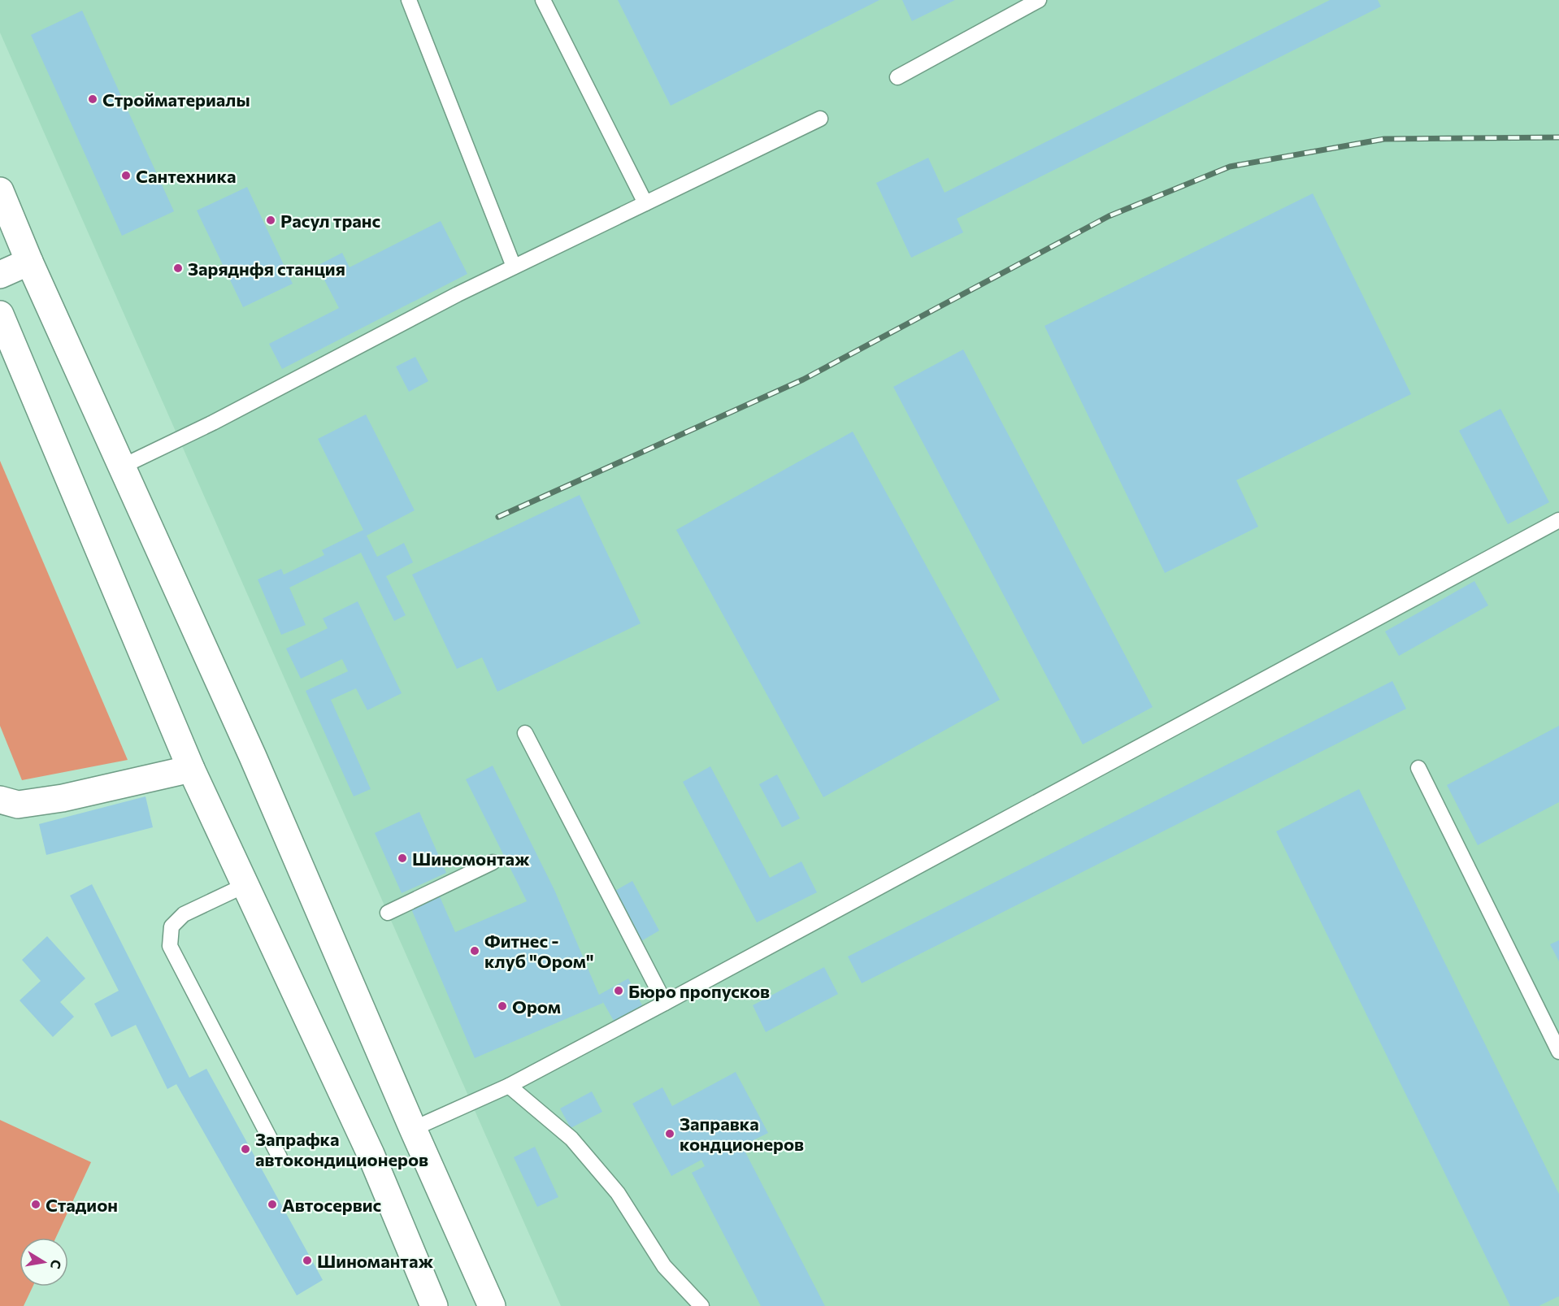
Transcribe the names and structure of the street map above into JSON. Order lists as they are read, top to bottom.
{
  "places": [
    "Стройматериалы",
    "Сантехника",
    "Расул транс",
    "Заряднфя станция",
    "Шиномонтаж",
    "Фитнес - клуб \"Ором\"",
    "Бюро пропусков",
    "Ором",
    "Заправка кондционеров",
    "Запрафка автокондиционеров",
    "Стадион",
    "Автосервис",
    "Шиномантаж"
  ],
  "north": "right"
}
